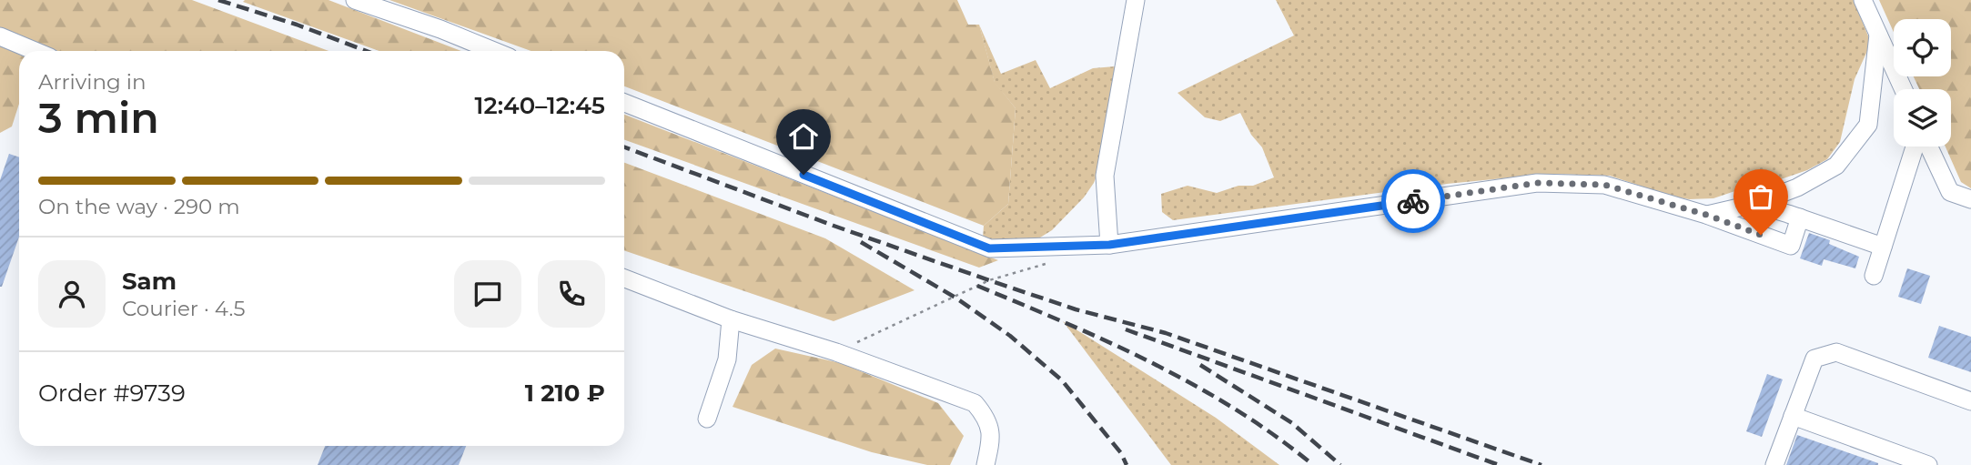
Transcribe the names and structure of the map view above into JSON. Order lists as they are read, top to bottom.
{
  "page": {
    "heading": ["3 min", "Arriving in", "12:40–12:45"],
    "panel": [
      "Sam",
      "Courier · 4.5",
      "Order #9739",
      "1 210 ₽"
    ],
    "bar": "On the way · 290 m"
  }
}
